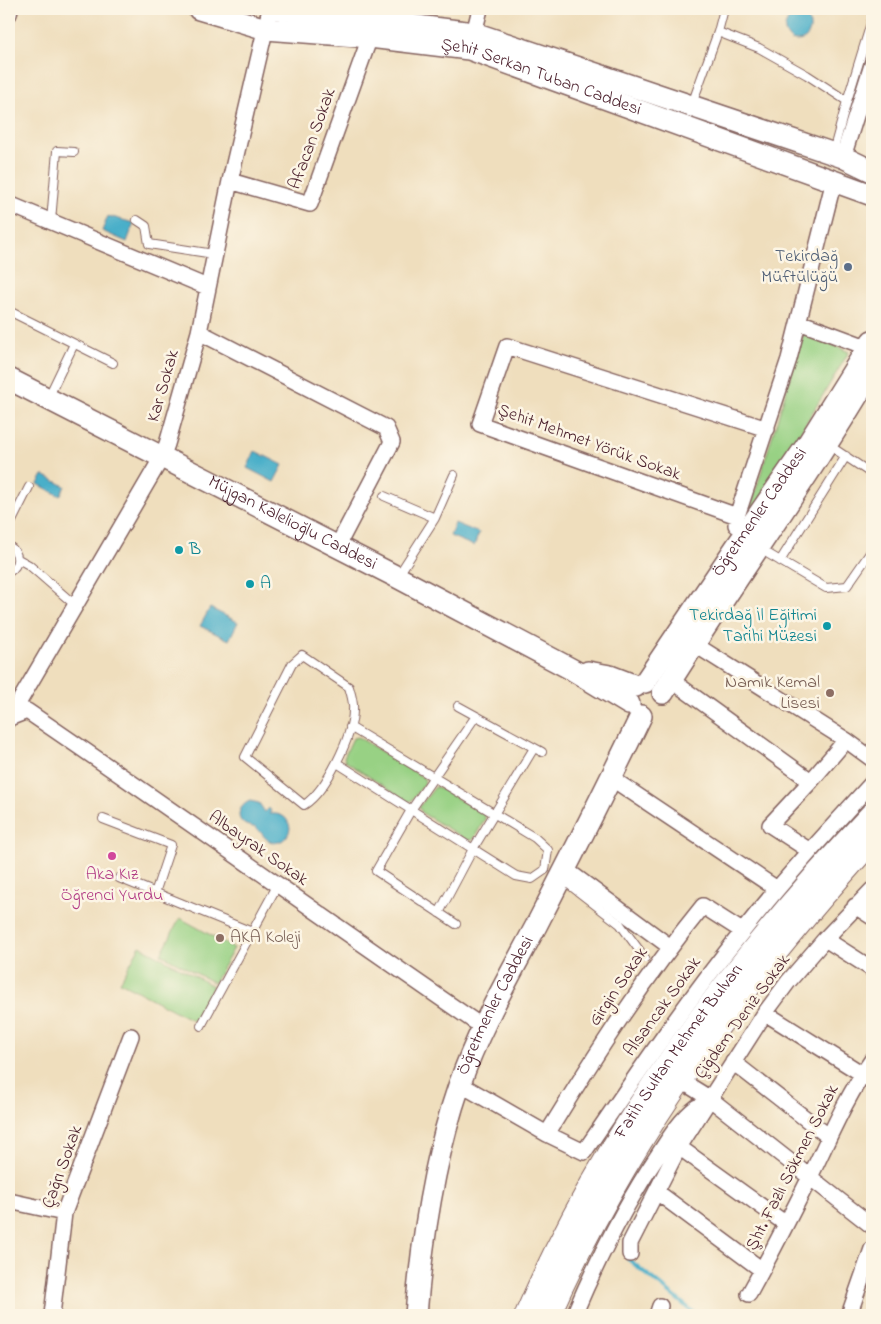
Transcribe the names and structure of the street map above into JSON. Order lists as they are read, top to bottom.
{
  "streets": {
    "main road": [
      "Şehit Serkan Tuban Caddesi",
      "Öğretmenler Caddesi",
      "Müjgan Kalelioğlu Caddesi",
      "Fatih Sultan Mehmet Bulvarı"
    ],
    "street": [
      "Afacan Sokak",
      "Kar Sokak",
      "Şehit Mehmet Yörük Sokak",
      "Albayrak Sokak",
      "Girgin Sokak",
      "Alsancak Sokak",
      "Çiğdem Deniz Sokak",
      "Çağrı Sokak",
      "Şht. Fazlı Sökmen Sokak"
    ]
  },
  "crossings": [
    ["Şehit Serkan Tuban Caddesi", "Afacan Sokak"],
    ["Şehit Serkan Tuban Caddesi", "Kar Sokak"],
    ["Afacan Sokak", "Kar Sokak"],
    ["Kar Sokak", "Müjgan Kalelioğlu Caddesi"],
    ["Kar Sokak", "Albayrak Sokak"],
    ["Öğretmenler Caddesi", "Müjgan Kalelioğlu Caddesi"],
    ["Öğretmenler Caddesi", "Albayrak Sokak"],
    ["Öğretmenler Caddesi", "Alsancak Sokak"],
    ["Girgin Sokak", "Alsancak Sokak"],
    ["Çiğdem Deniz Sokak", "Fatih Sultan Mehmet Bulvarı"]
  ],
  "places": [
    "Tekirdağ Müftülüğü",
    "B",
    "A",
    "Tekirdağ İl Eğitimi Tarihi Müzesi",
    "Namık Kemal Lisesi",
    "Aka Kız Öğrenci Yurdu",
    "AKA Koleji"
  ]
}
